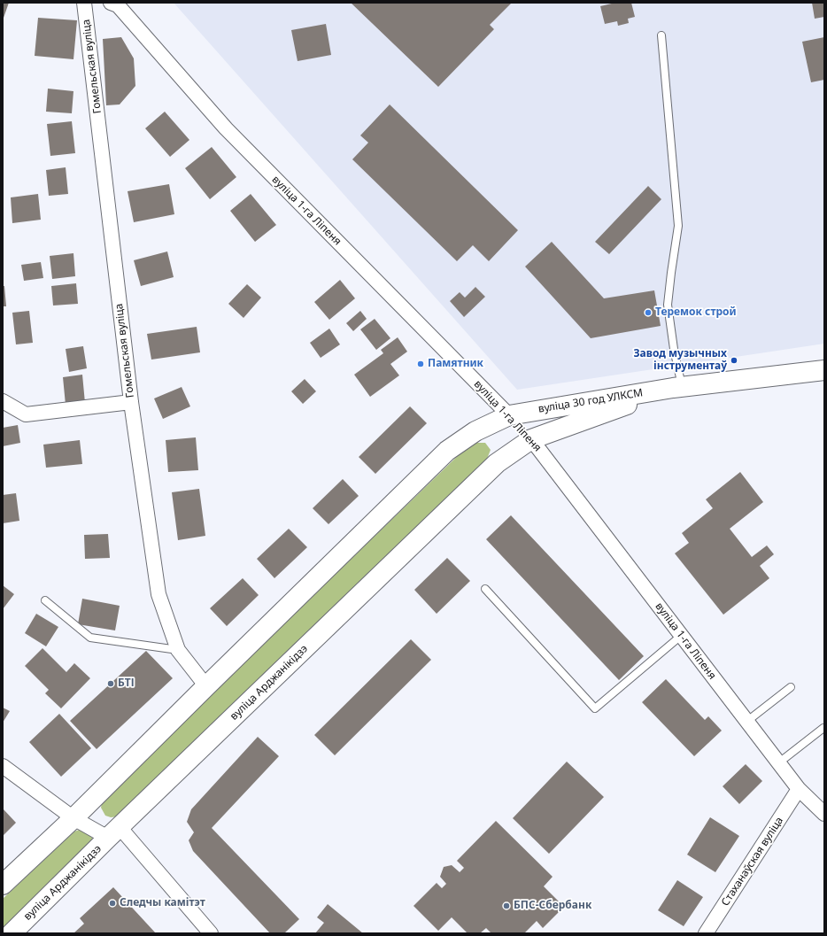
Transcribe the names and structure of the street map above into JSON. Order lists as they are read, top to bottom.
{
  "streets": {
    "main road": ["вуліца 1-га Ліпеня", "вуліца 30 год УЛКСМ", "вуліца Арджанікідзэ"],
    "street": ["Гомельская вуліца", "Стаханаўская вуліца"]
  },
  "crossings": [
    ["вуліца 1-га Ліпеня", "вуліца 30 год УЛКСМ"],
    ["вуліца 1-га Ліпеня", "вуліца Арджанікідзэ"],
    ["вуліца 1-га Ліпеня", "Стаханаўская вуліца"],
    ["вуліца 30 год УЛКСМ", "вуліца Арджанікідзэ"]
  ],
  "places": [
    "Теремок строй",
    "Завод музычных інструментаў",
    "Памятник",
    "БТІ",
    "Следчы камітэт",
    "БПС-Сбербанк"
  ]
}
